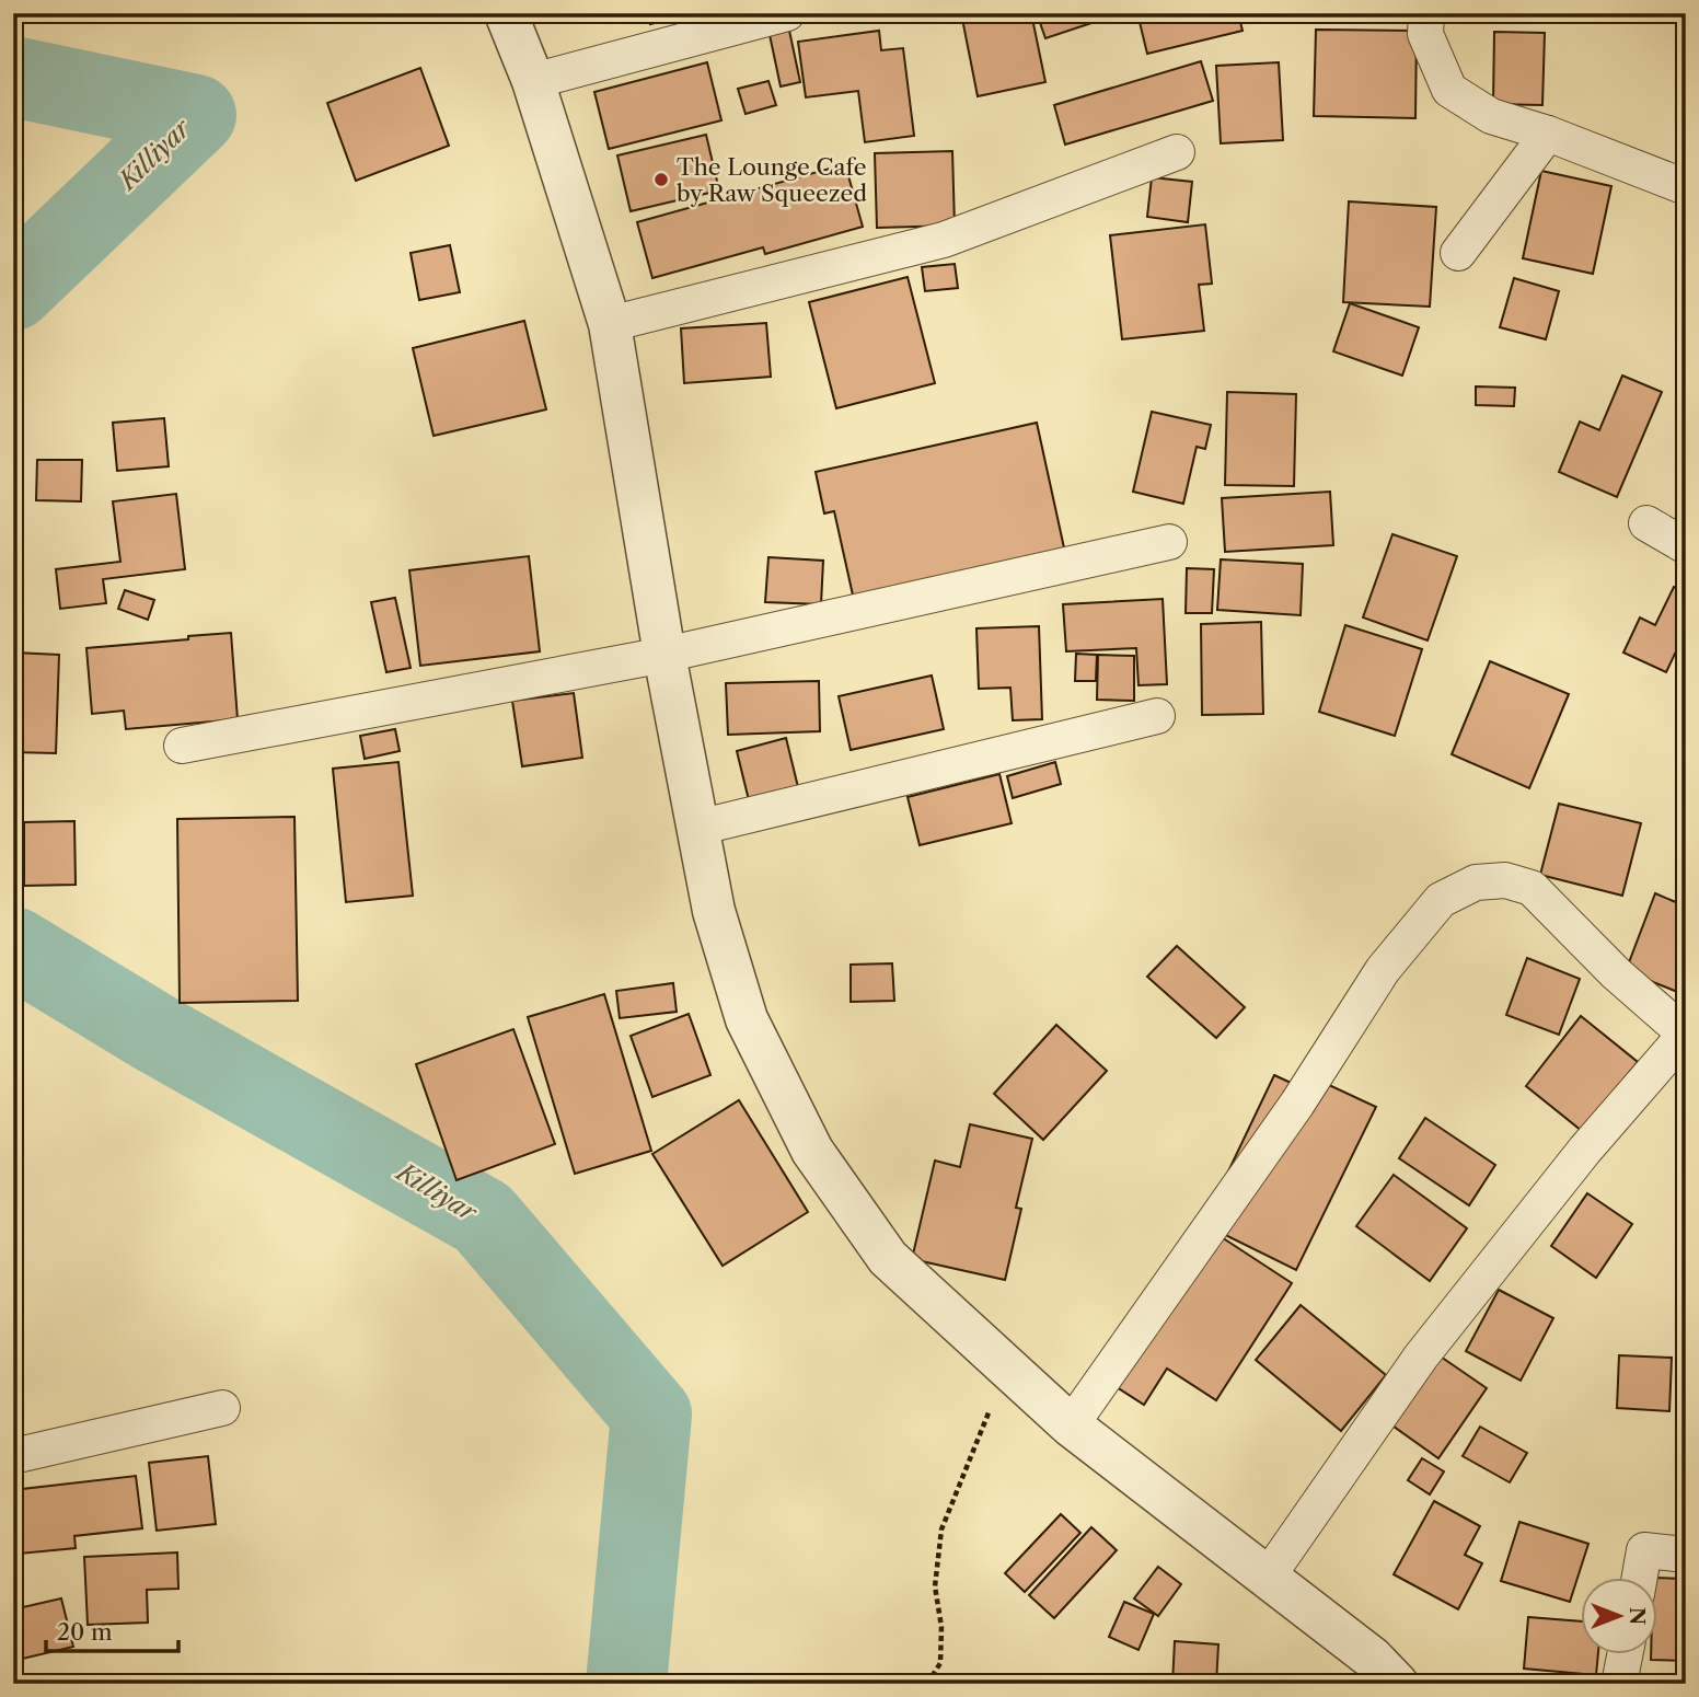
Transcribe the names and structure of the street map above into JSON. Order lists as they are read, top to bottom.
{
  "water": ["Killiyar"],
  "places": ["The Lounge Cafe by Raw Squeezed"],
  "scale_bar": "20 m",
  "north": "right"
}
